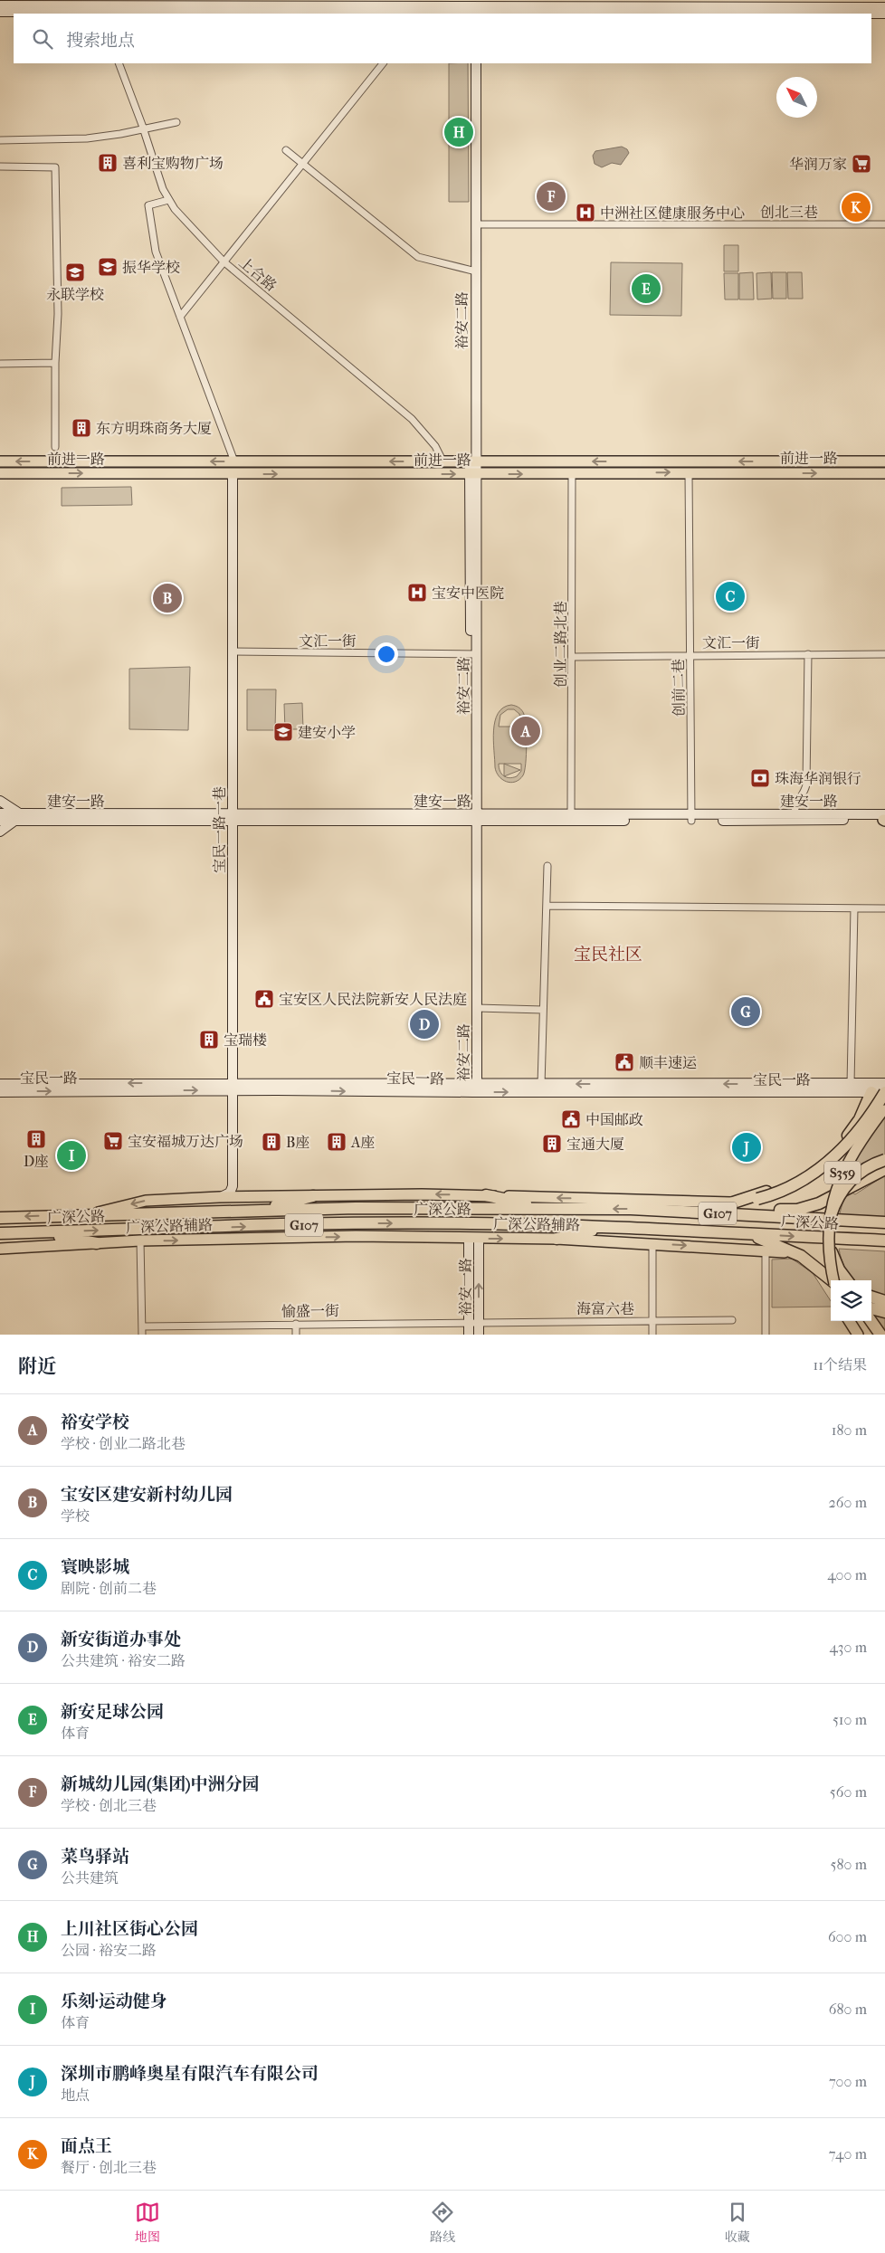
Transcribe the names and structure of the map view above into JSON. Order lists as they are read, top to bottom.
{
  "streets": {
    "highway": ["广深公路", "G107"],
    "main road": [
      "裕安二路",
      "前进一路",
      "建安一路",
      "宝民一路一巷",
      "宝民一路",
      "S359",
      "广深公路辅路",
      "裕安一路"
    ],
    "street": [
      "创北三巷",
      "上合路",
      "文汇一街",
      "创业二路北巷",
      "创前二巷",
      "海富六巷",
      "愉盛一街"
    ]
  },
  "crossings": [
    ["创北三巷", "裕安二路"],
    ["上合路", "前进一路"],
    ["裕安二路", "前进一路"],
    ["裕安二路", "文汇一街"],
    ["裕安二路", "建安一路"],
    ["裕安二路", "宝民一路"],
    ["前进一路", "创业二路北巷"],
    ["前进一路", "创前二巷"],
    ["前进一路", "宝民一路一巷"],
    ["文汇一街", "创业二路北巷"],
    ["文汇一街", "创前二巷"],
    ["文汇一街", "宝民一路一巷"],
    ["创业二路北巷", "建安一路"],
    ["创前二巷", "建安一路"],
    ["建安一路", "宝民一路一巷"],
    ["宝民一路一巷", "宝民一路"],
    ["广深公路", "广深公路辅路"],
    ["广深公路辅路", "裕安一路"],
    ["裕安一路", "海富六巷"],
    ["裕安一路", "愉盛一街"],
    ["海富六巷", "愉盛一街"]
  ],
  "districts": ["宝民社区"],
  "places": {
    "building": [
      "喜利宝购物广场",
      "东方明珠商务大厦",
      "宝瑞楼",
      "D座",
      "B座",
      "A座",
      "宝通大厦"
    ],
    "supermarket": ["华润万家", "宝安福城万达广场"],
    "hospital": ["中洲社区健康服务中心", "宝安中医院"],
    "school or university": ["振华学校", "永联学校", "建安小学"],
    "bank": ["珠海华润银行"],
    "public building": ["宝安区人民法院新安人民法庭", "顺丰速运", "中国邮政"]
  },
  "north": "top left",
  "page": {
    "search": "搜索地点",
    "pins": [
      "H",
      "F",
      "K",
      "E",
      "C",
      "B",
      "A",
      "G",
      "D",
      "J",
      "I"
    ],
    "heading": ["附近", "11个结果"],
    "list": [
      {
        "mark": "A",
        "name": "裕安学校",
        "note": "学校 · 创业二路北巷",
        "value": "180 m"
      },
      {
        "mark": "B",
        "name": "宝安区建安新村幼儿园",
        "note": "学校",
        "value": "260 m"
      },
      {
        "mark": "C",
        "name": "寰映影城",
        "note": "剧院 · 创前二巷",
        "value": "400 m"
      },
      {
        "mark": "D",
        "name": "新安街道办事处",
        "note": "公共建筑 · 裕安二路",
        "value": "430 m"
      },
      {
        "mark": "E",
        "name": "新安足球公园",
        "note": "体育",
        "value": "510 m"
      },
      {
        "mark": "F",
        "name": "新城幼儿园(集团)中洲分园",
        "note": "学校 · 创北三巷",
        "value": "560 m"
      },
      {
        "mark": "G",
        "name": "菜鸟驿站",
        "note": "公共建筑",
        "value": "580 m"
      },
      {
        "mark": "H",
        "name": "上川社区街心公园",
        "note": "公园 · 裕安二路",
        "value": "600 m"
      },
      {
        "mark": "I",
        "name": "乐刻·运动健身",
        "note": "体育",
        "value": "680 m"
      },
      {
        "mark": "J",
        "name": "深圳市鹏峰奥星有限汽车有限公司",
        "note": "地点",
        "value": "700 m"
      },
      {
        "mark": "K",
        "name": "面点王",
        "note": "餐厅 · 创北三巷",
        "value": "740 m"
      }
    ],
    "nav": ["地图", "路线", "收藏"]
  }
}
